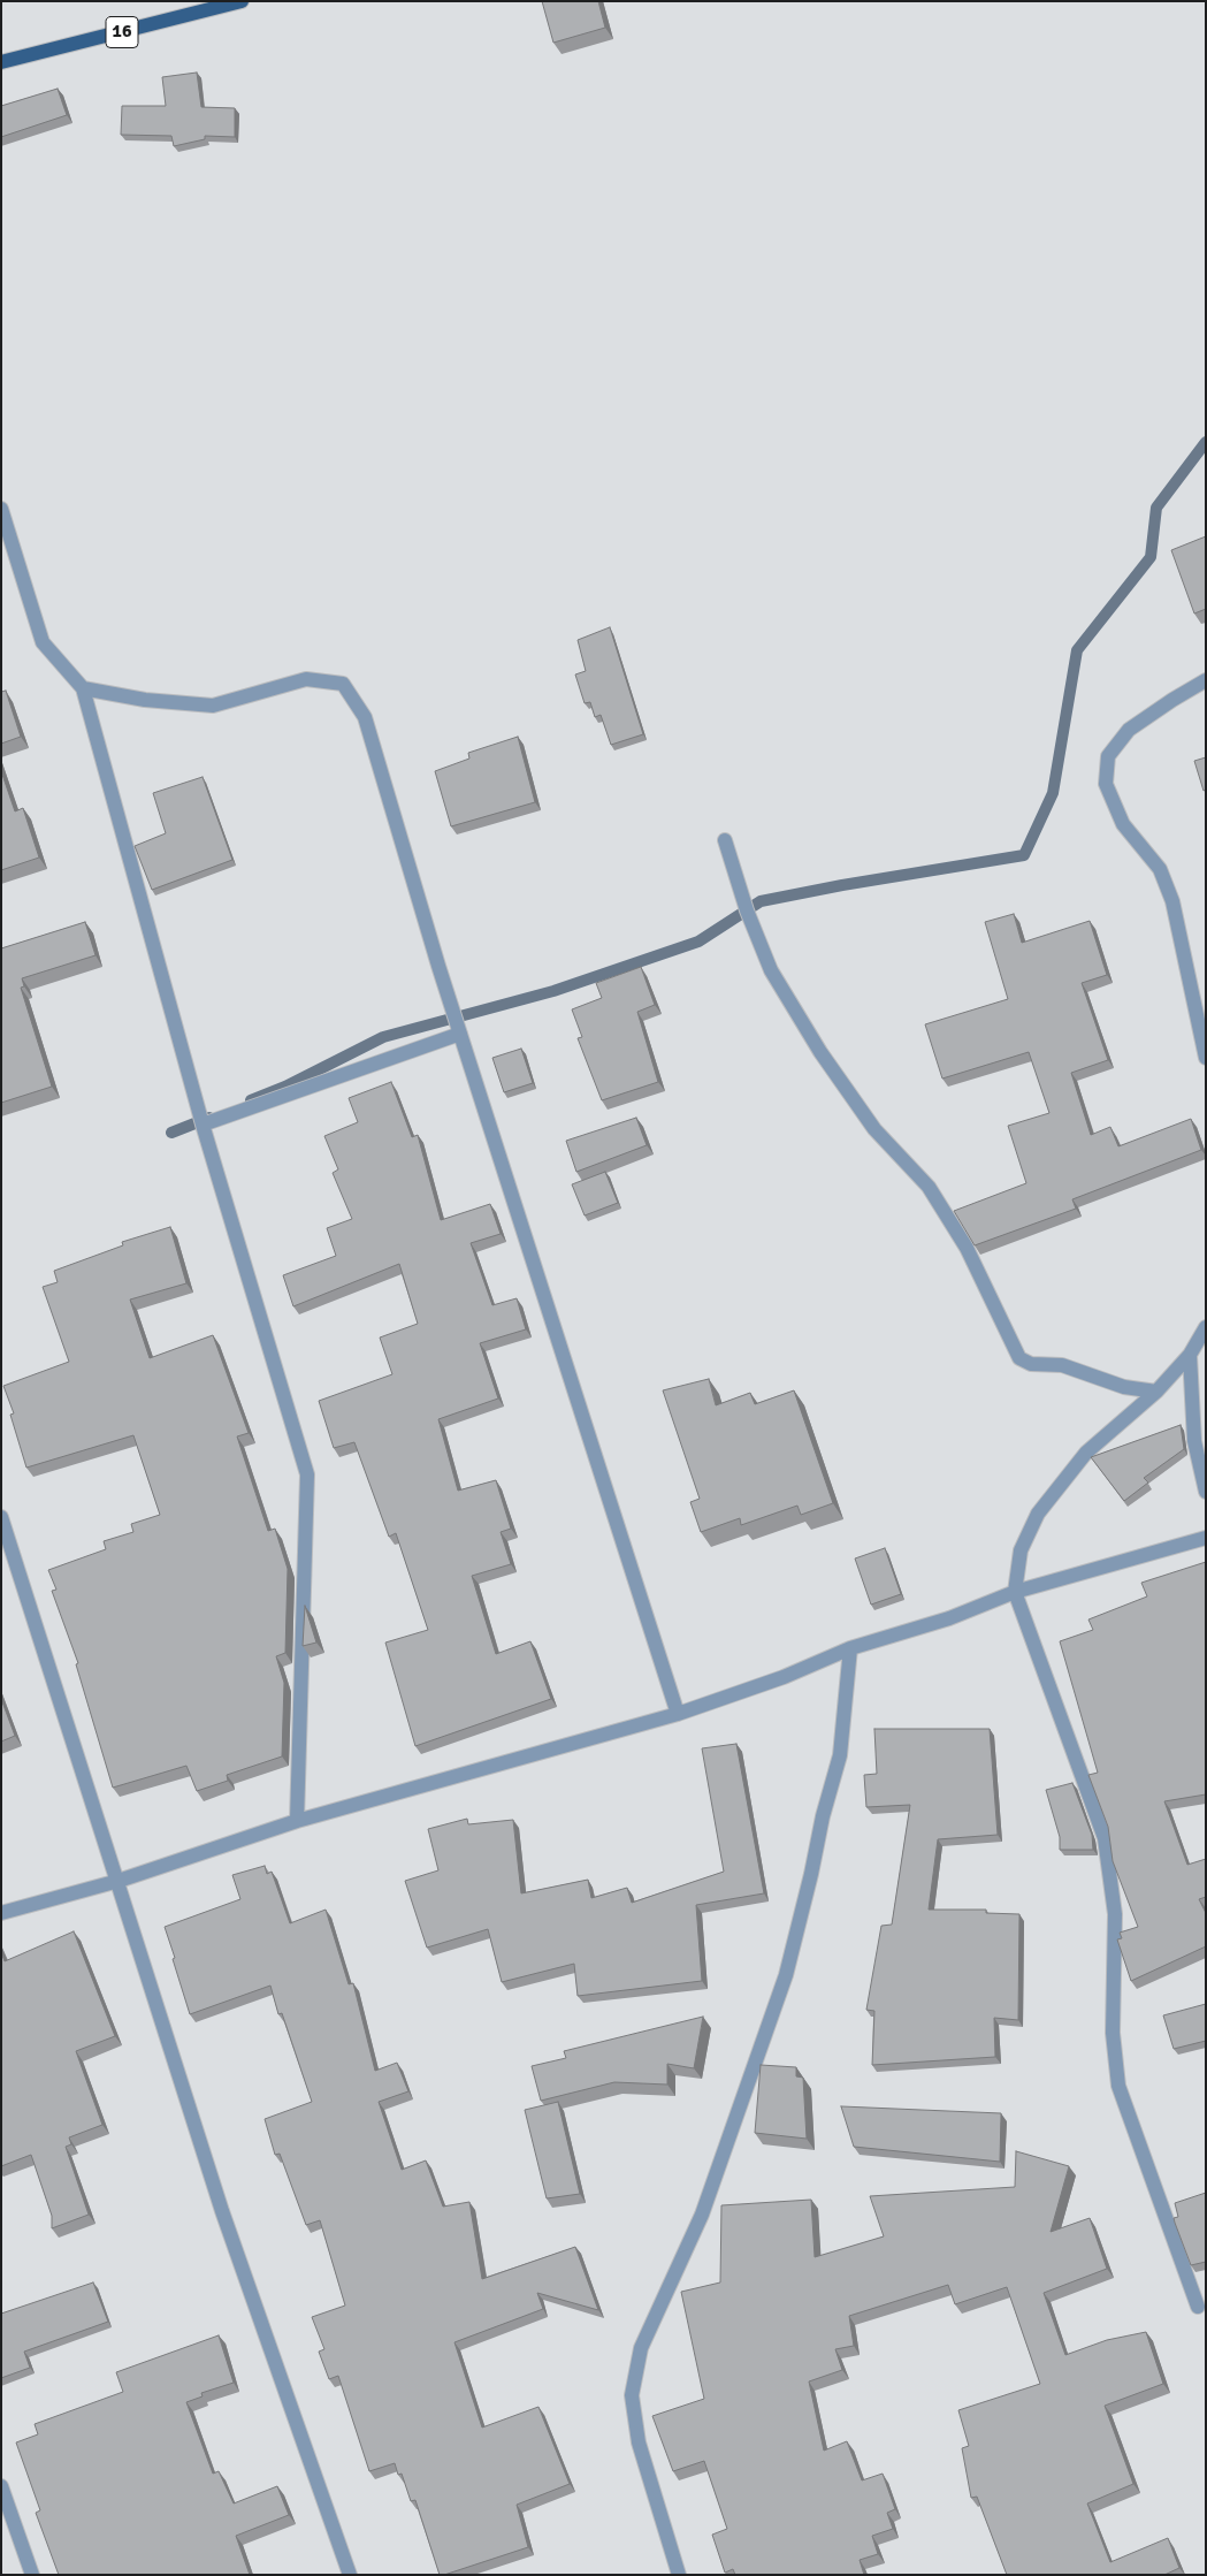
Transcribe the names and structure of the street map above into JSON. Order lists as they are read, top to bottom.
{
  "streets": {
    "main road": ["16"]
  }
}
